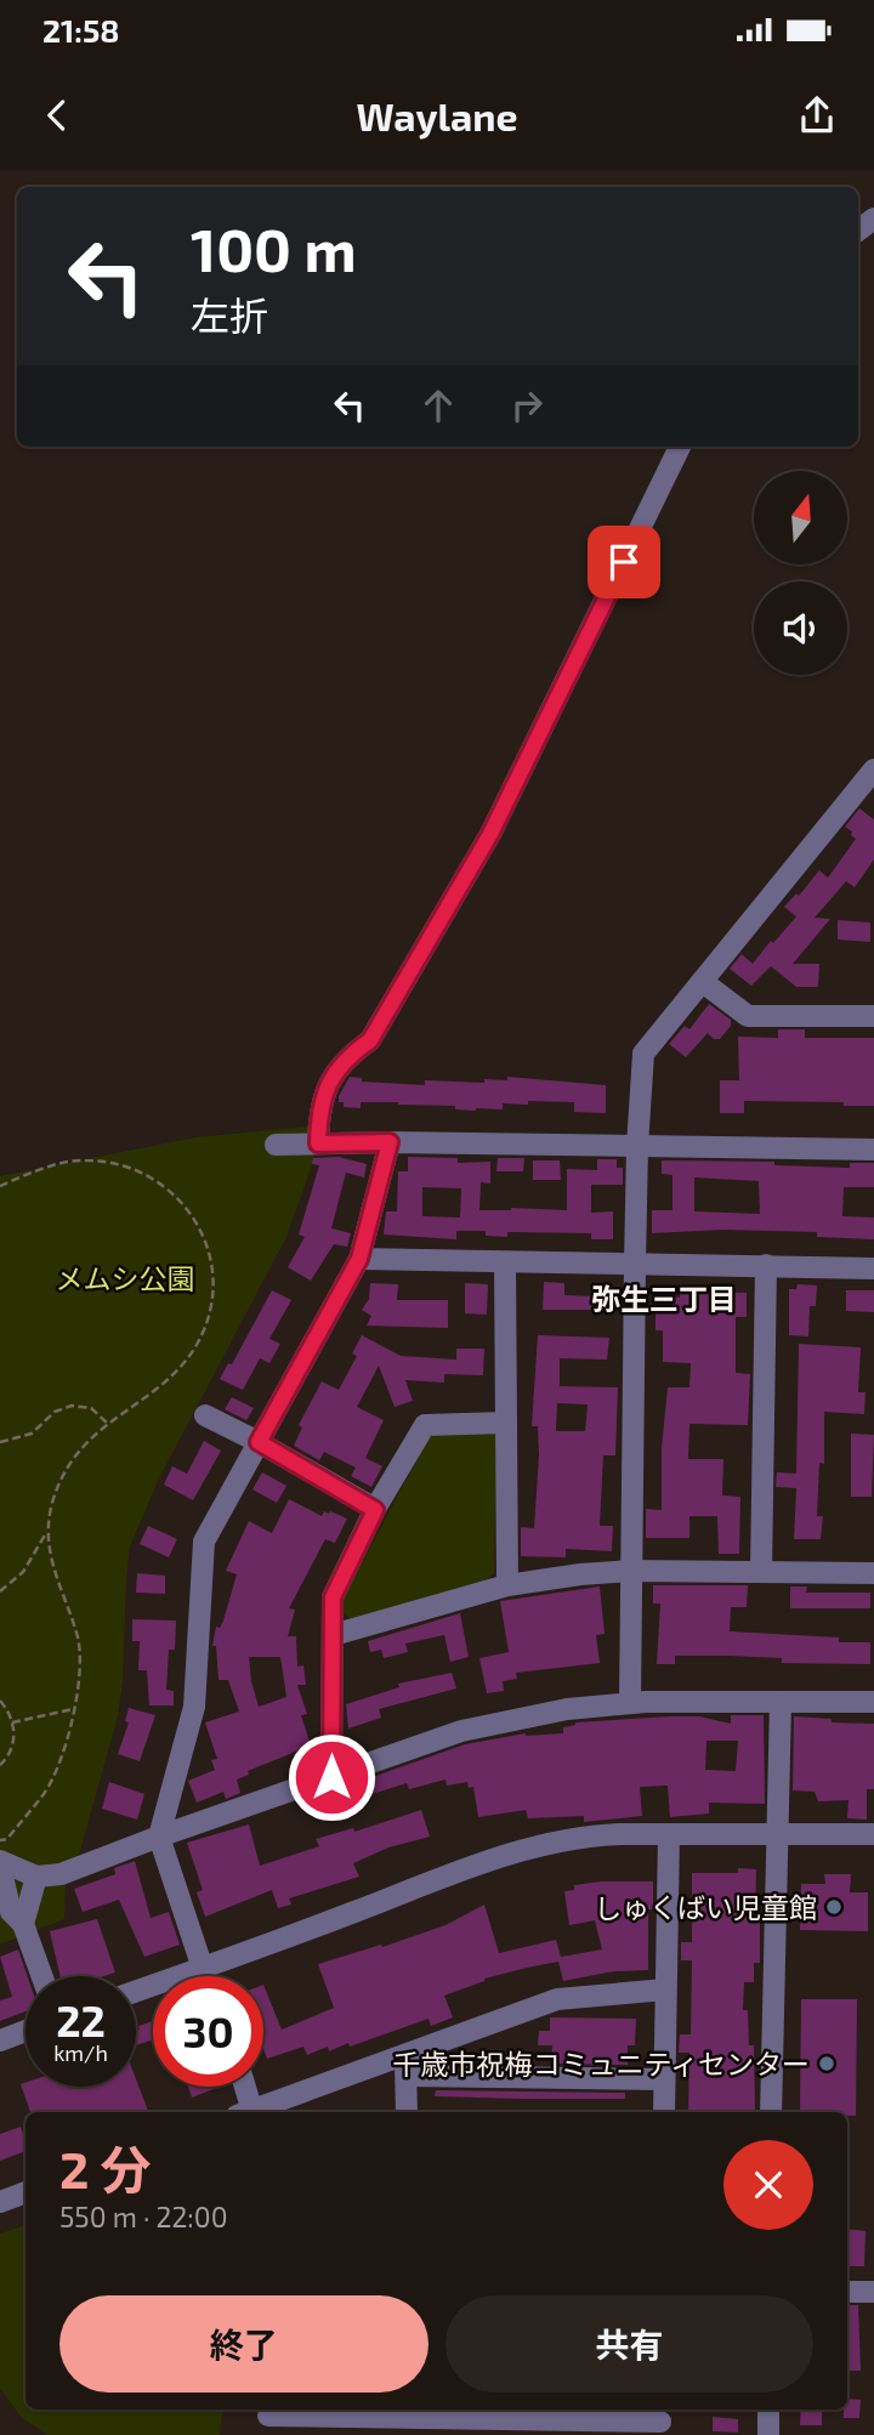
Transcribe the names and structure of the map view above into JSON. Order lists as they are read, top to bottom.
{
  "districts": ["弥生三丁目"],
  "parks": ["メムシ公園"],
  "places": ["しゅくばい児童館", "千歳市祝梅コミュニティセンター"],
  "north": "top",
  "page": {
    "status": "21:58",
    "header": "Waylane",
    "turn": ["100 m", "左折"],
    "speed": "22 km/h",
    "limit": "30",
    "heading": ["2 分", "550 m · 22:00"],
    "buttons": ["終了", "共有"]
  }
}
